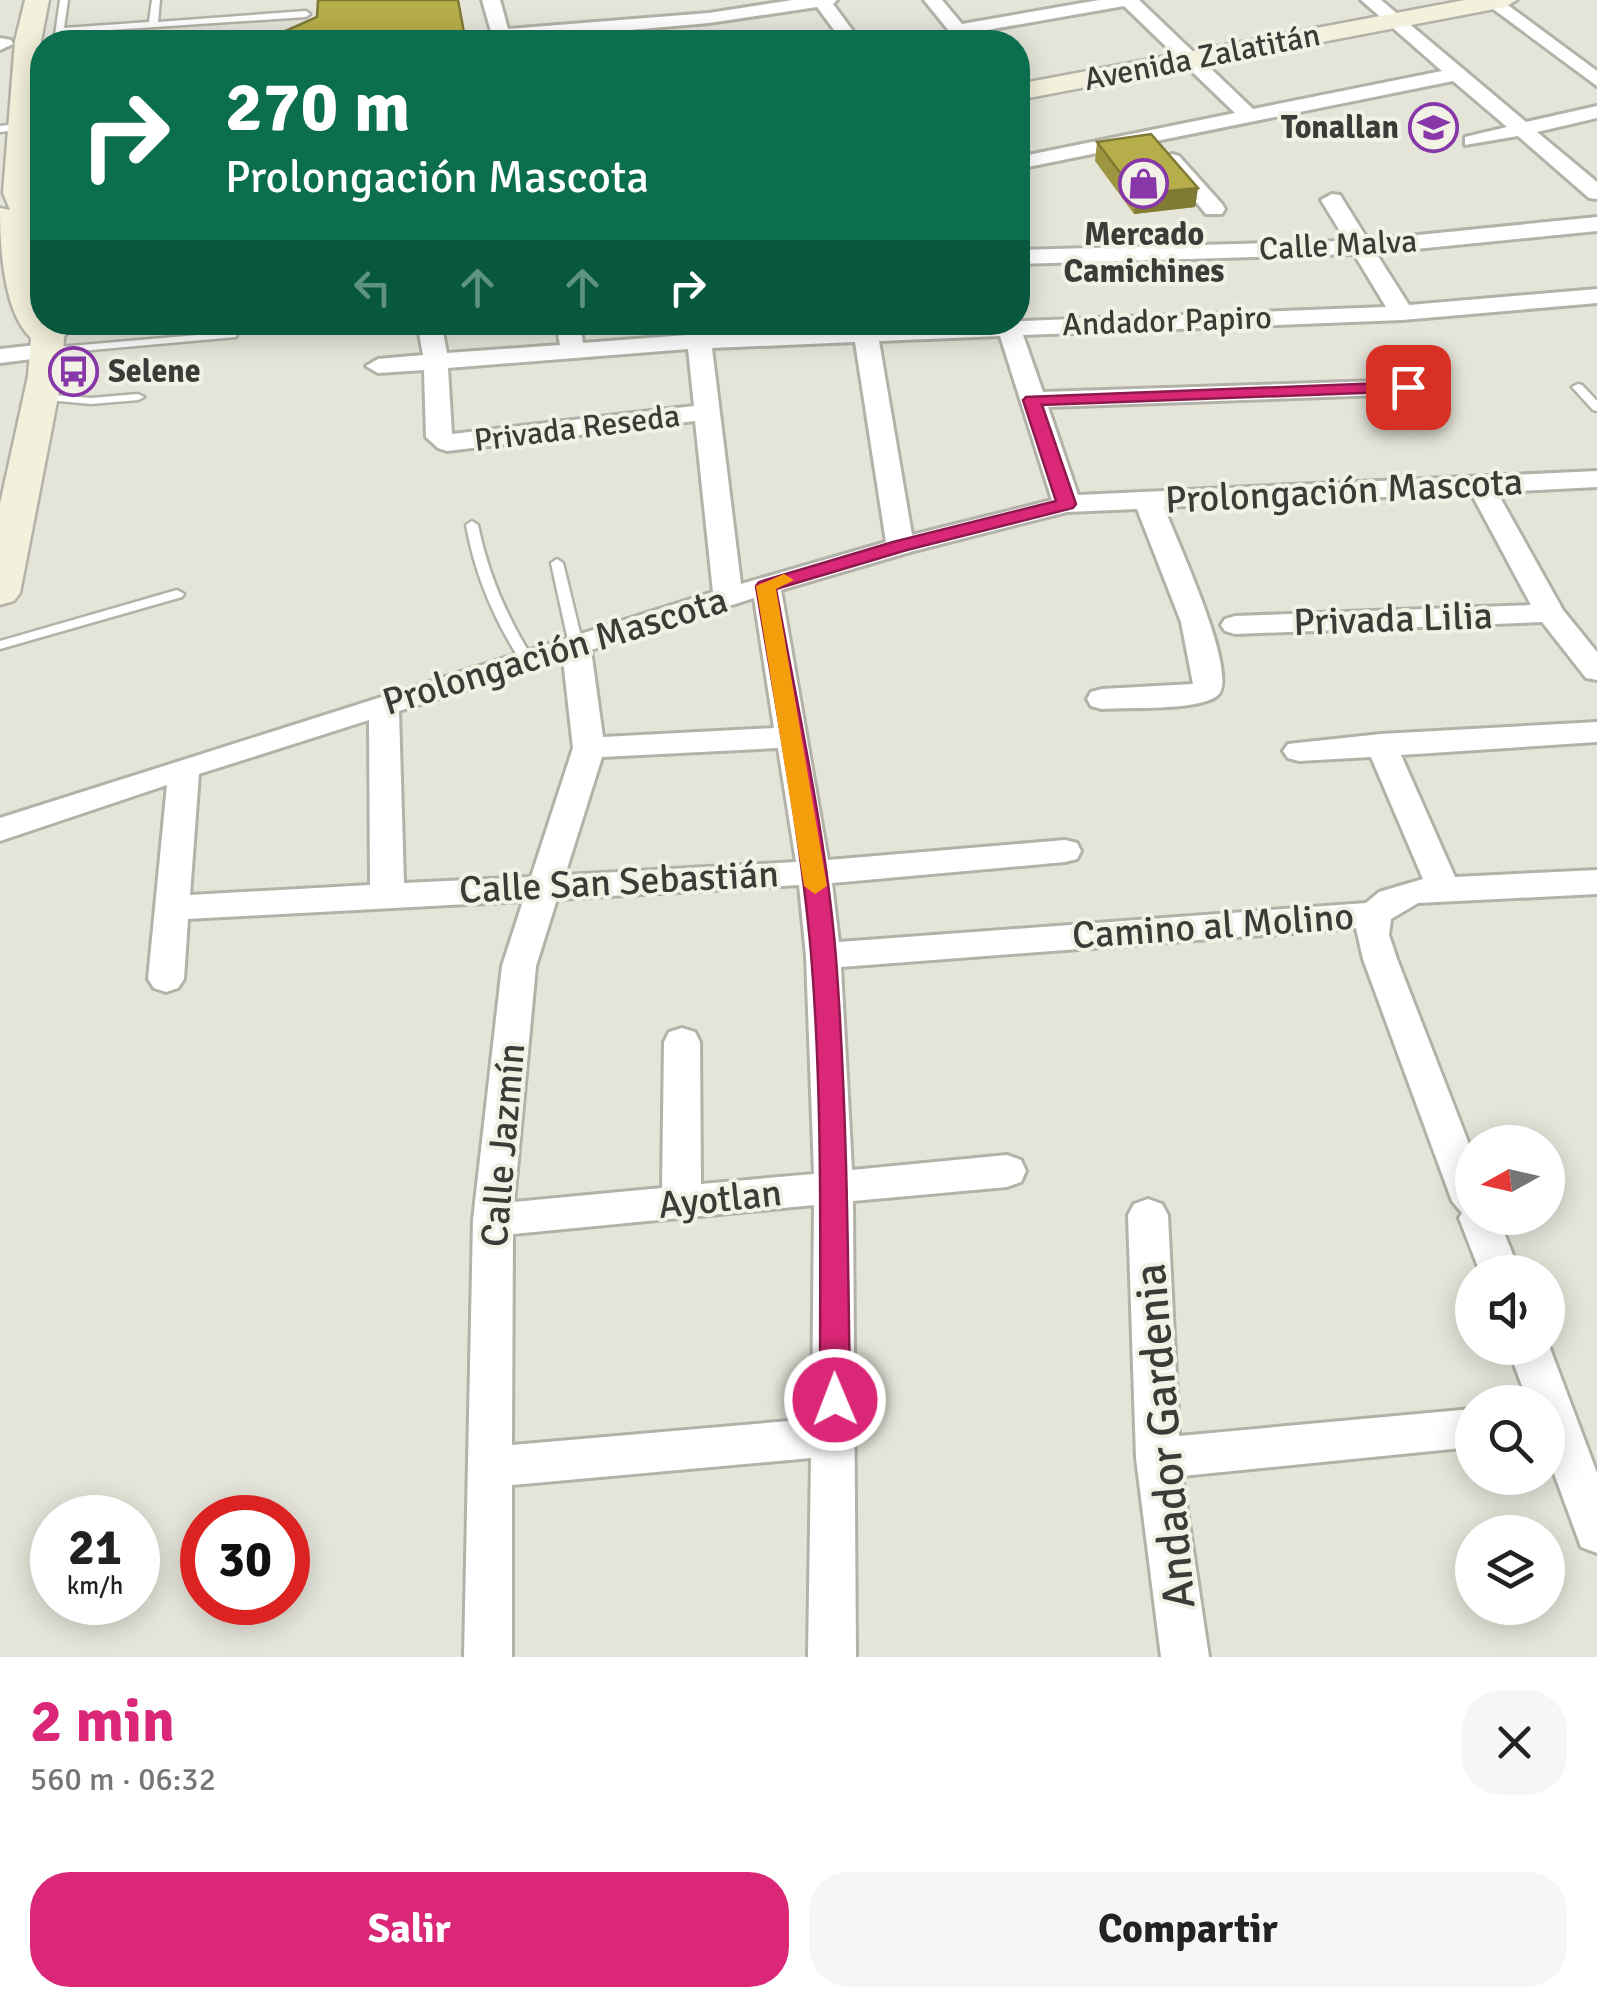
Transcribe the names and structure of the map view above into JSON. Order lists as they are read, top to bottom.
{
  "streets": {
    "street": [
      "Avenida Zalatitán",
      "Calle Malva",
      "Andador Papiro",
      "Privada Reseda",
      "Prolongación Mascota",
      "Privada Lilia",
      "Calle San Sebastián",
      "Camino al Molino",
      "Calle Jazmín",
      "Ayotlan",
      "Andador Gardenia"
    ]
  },
  "crossings": [
    ["Andador Papiro", "Privada Reseda"],
    ["Prolongación Mascota", "Calle Jazmín"],
    ["Calle San Sebastián", "Calle Jazmín"],
    ["Calle Jazmín", "Ayotlan"]
  ],
  "places": {
    "school or university": ["Tonallan"],
    "shop": ["Mercado Camichines"],
    "bus stop": ["Selene"]
  },
  "north": "left",
  "page": {
    "turn": ["270 m", "Prolongación Mascota"],
    "speed": "21 km/h",
    "limit": "30",
    "heading": ["2 min", "560 m · 06:32"],
    "buttons": ["Salir", "Compartir"]
  }
}
